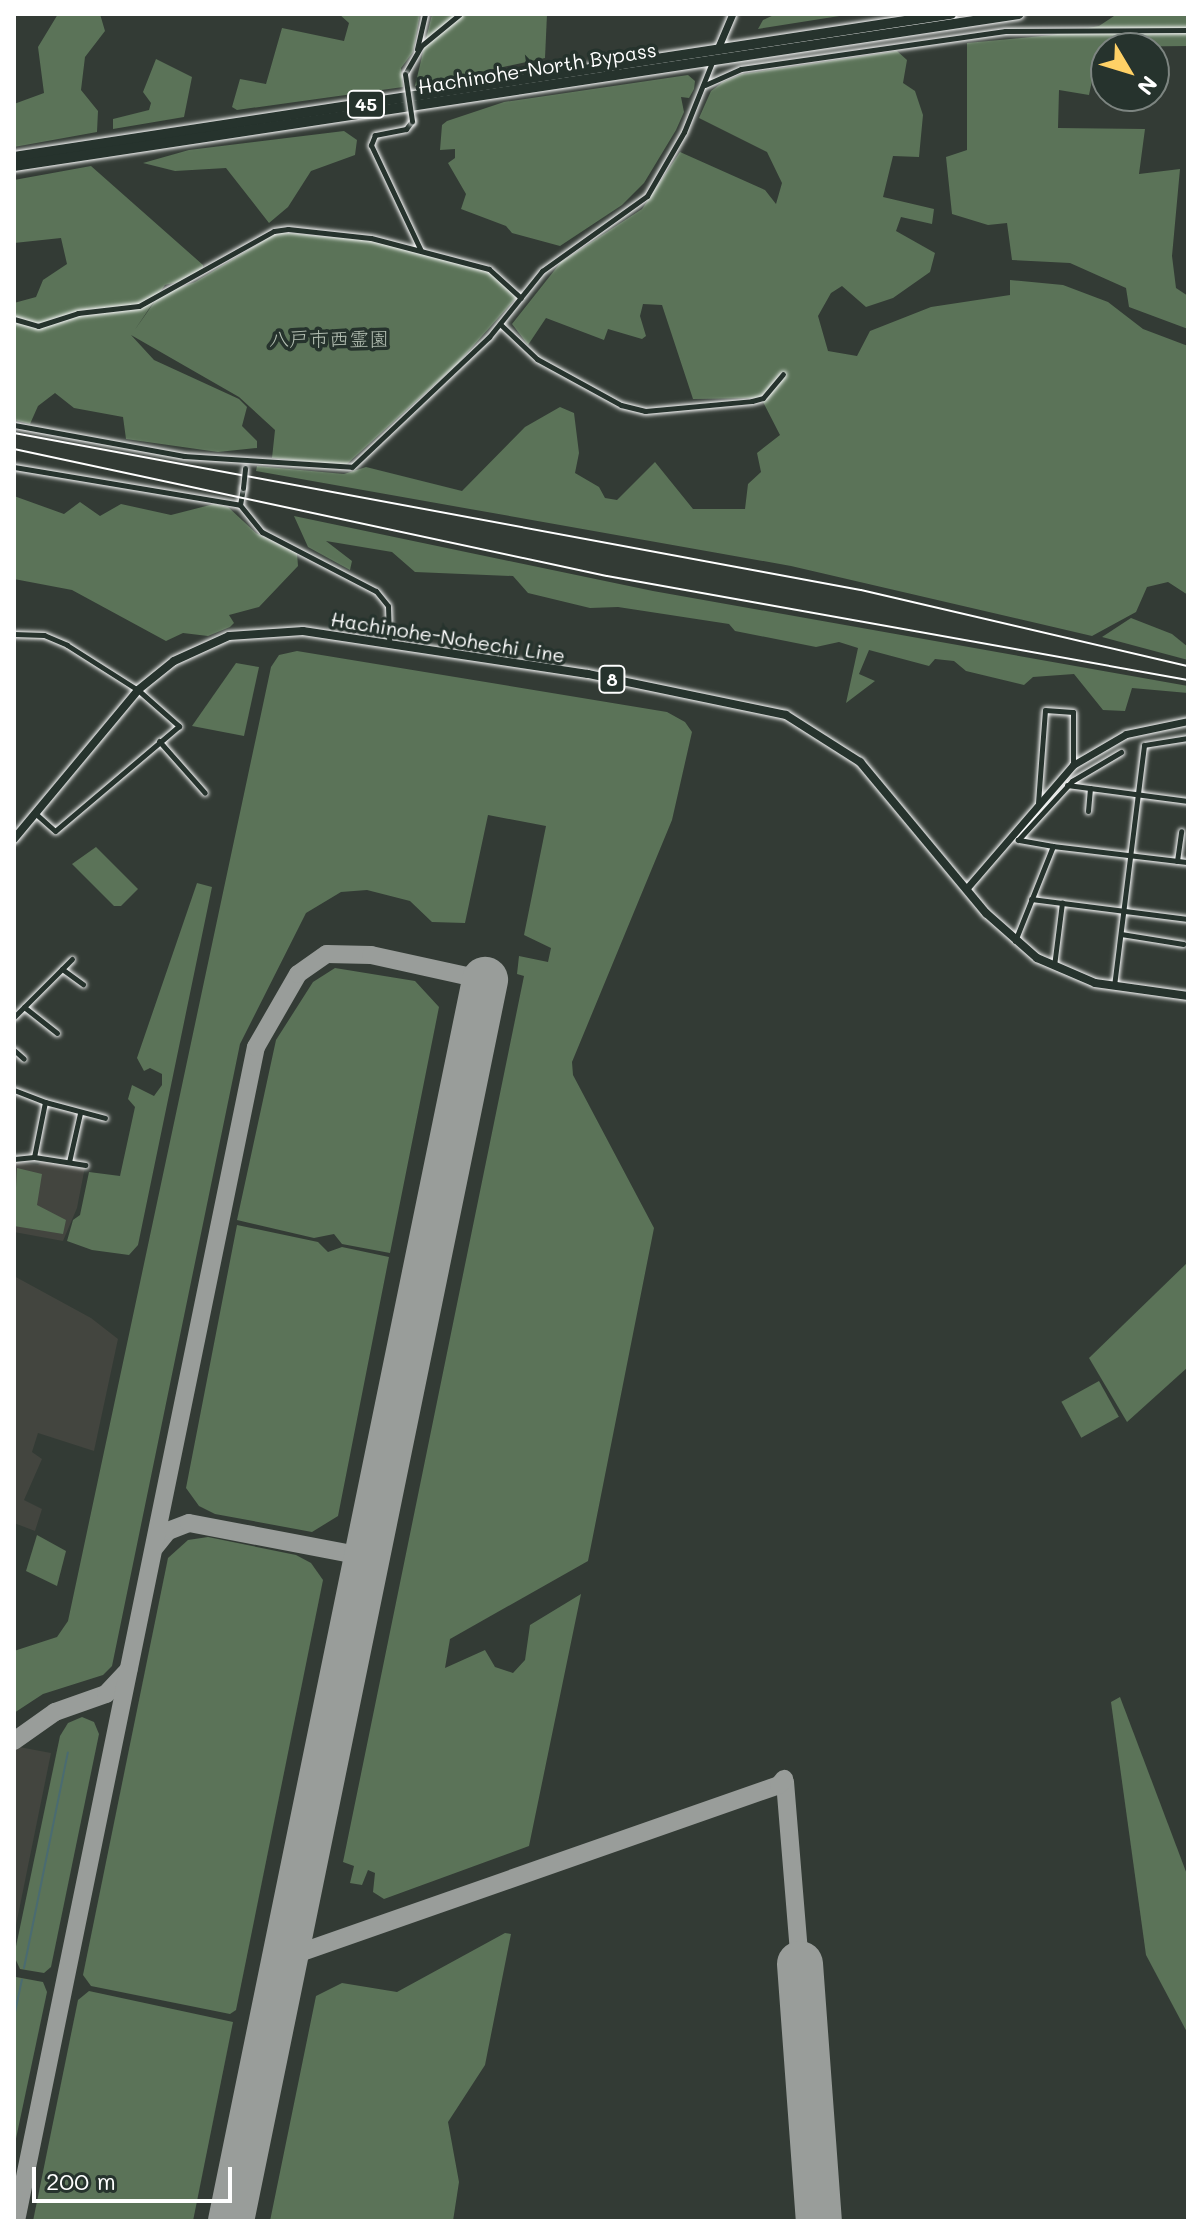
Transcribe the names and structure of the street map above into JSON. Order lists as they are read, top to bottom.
{
  "streets": {
    "highway": ["Hachinohe-North Bypass", "45"],
    "main road": ["Hachinohe-Nohechi Line", "8"]
  },
  "parks": ["八戸市西霊園"],
  "scale_bar": "200 m",
  "north": "bottom right"
}
